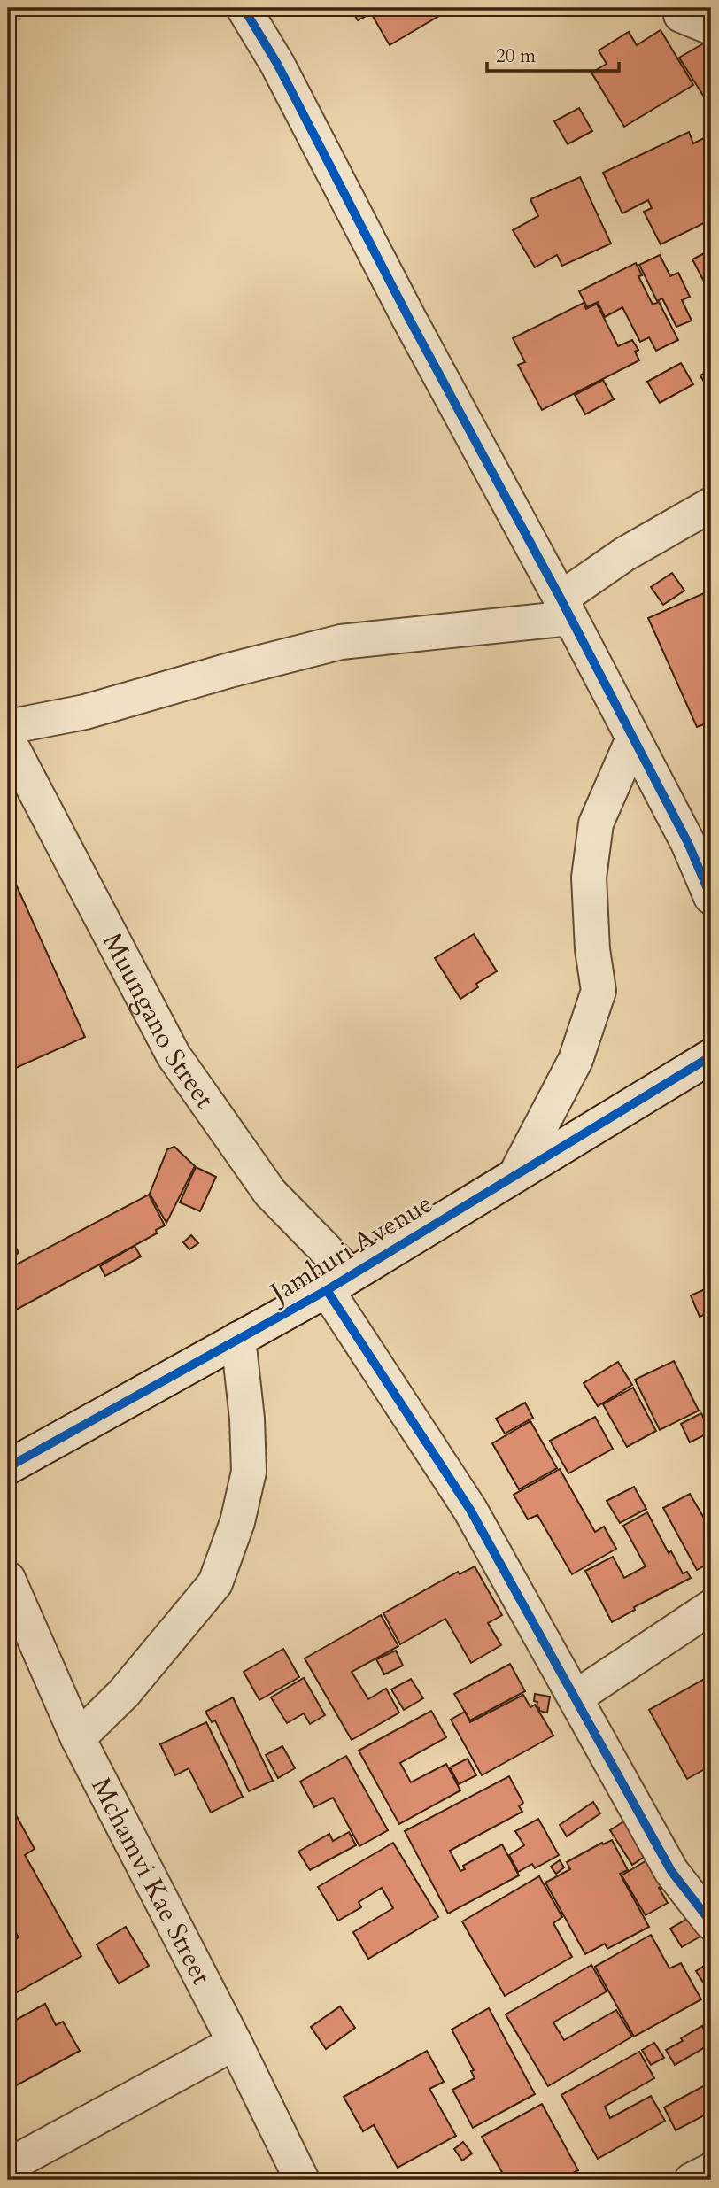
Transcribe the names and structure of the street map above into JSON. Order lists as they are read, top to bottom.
{
  "streets": {
    "street": ["Muungano Street", "Jamhuri Avenue", "Mchamvi Kae Street"]
  },
  "crossings": [
    ["Muungano Street", "Jamhuri Avenue"]
  ],
  "scale_bar": "20 m"
}
